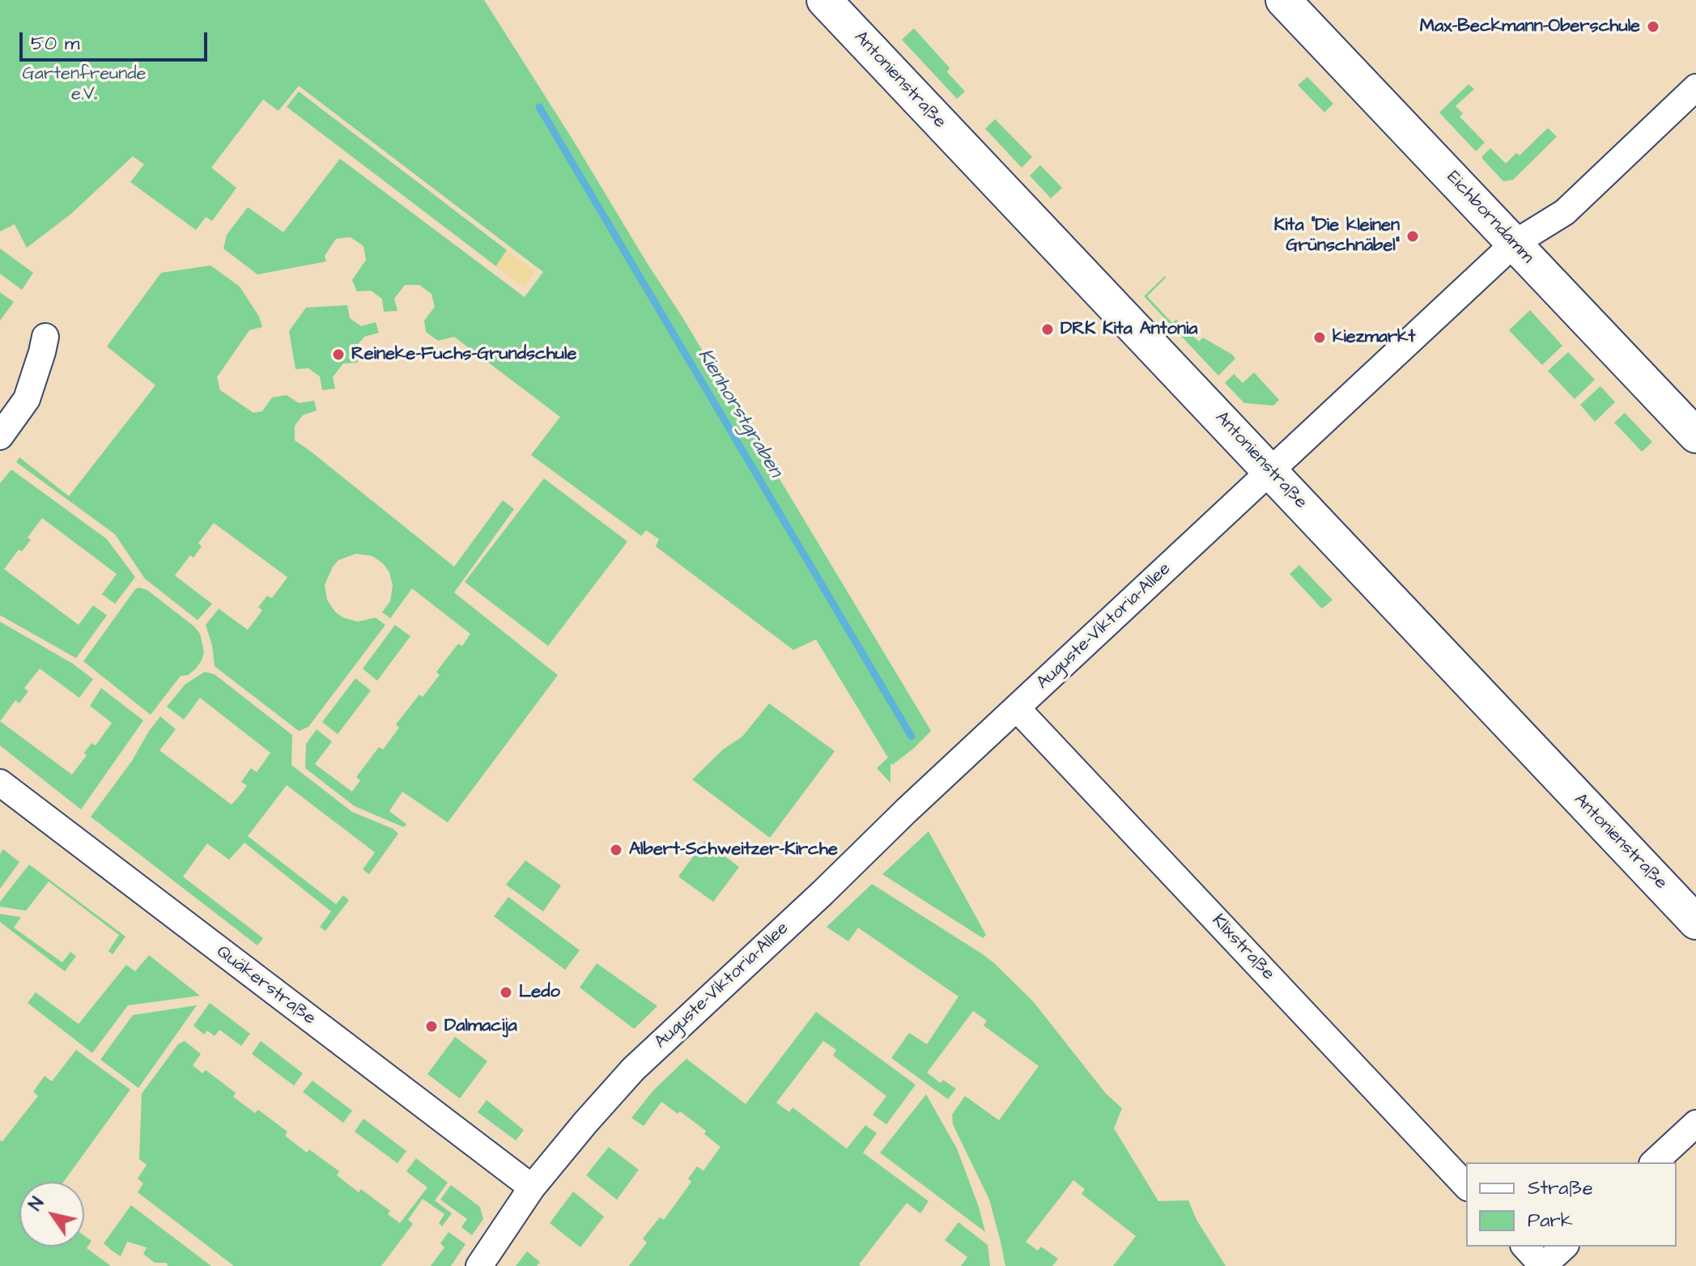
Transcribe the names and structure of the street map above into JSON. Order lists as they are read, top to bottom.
{
  "streets": {
    "main road": ["Antonienstraße", "Eichborndamm"],
    "street": ["Auguste-Viktoria-Allee", "Klixstraße", "Quäkerstraße"]
  },
  "crossings": [
    ["Antonienstraße", "Auguste-Viktoria-Allee"],
    ["Eichborndamm", "Auguste-Viktoria-Allee"],
    ["Auguste-Viktoria-Allee", "Klixstraße"],
    ["Auguste-Viktoria-Allee", "Quäkerstraße"]
  ],
  "water": ["Kienhorstgraben"],
  "parks": ["Gartenfreunde e.V."],
  "places": [
    "Max-Beckmann-Oberschule",
    "Kita \"Die kleinen Grünschnäbel\"",
    "DRK Kita Antonia",
    "kiezmarkt",
    "Reineke-Fuchs-Grundschule",
    "Albert-Schweitzer-Kirche",
    "Ledo",
    "Dalmacija"
  ],
  "legend": ["Straße", "Park"],
  "scale_bar": "50 m",
  "north": "top left"
}
